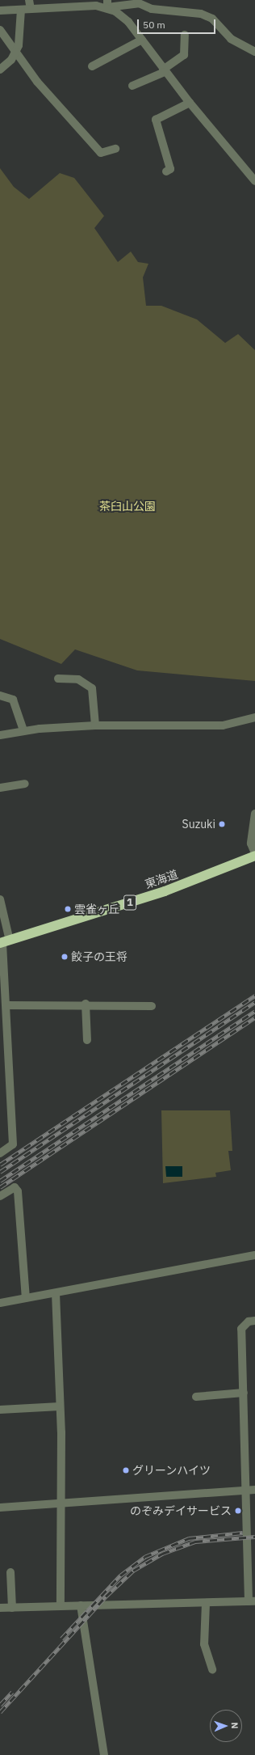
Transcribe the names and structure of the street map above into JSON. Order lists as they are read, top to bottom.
{
  "streets": {
    "highway": ["東海道", "1"]
  },
  "parks": ["茶臼山公園"],
  "places": [
    "Suzuki",
    "雲雀ヶ丘",
    "餃子の王将",
    "グリーンハイツ",
    "のぞみデイサービス"
  ],
  "scale_bar": "50 m",
  "north": "right"
}
